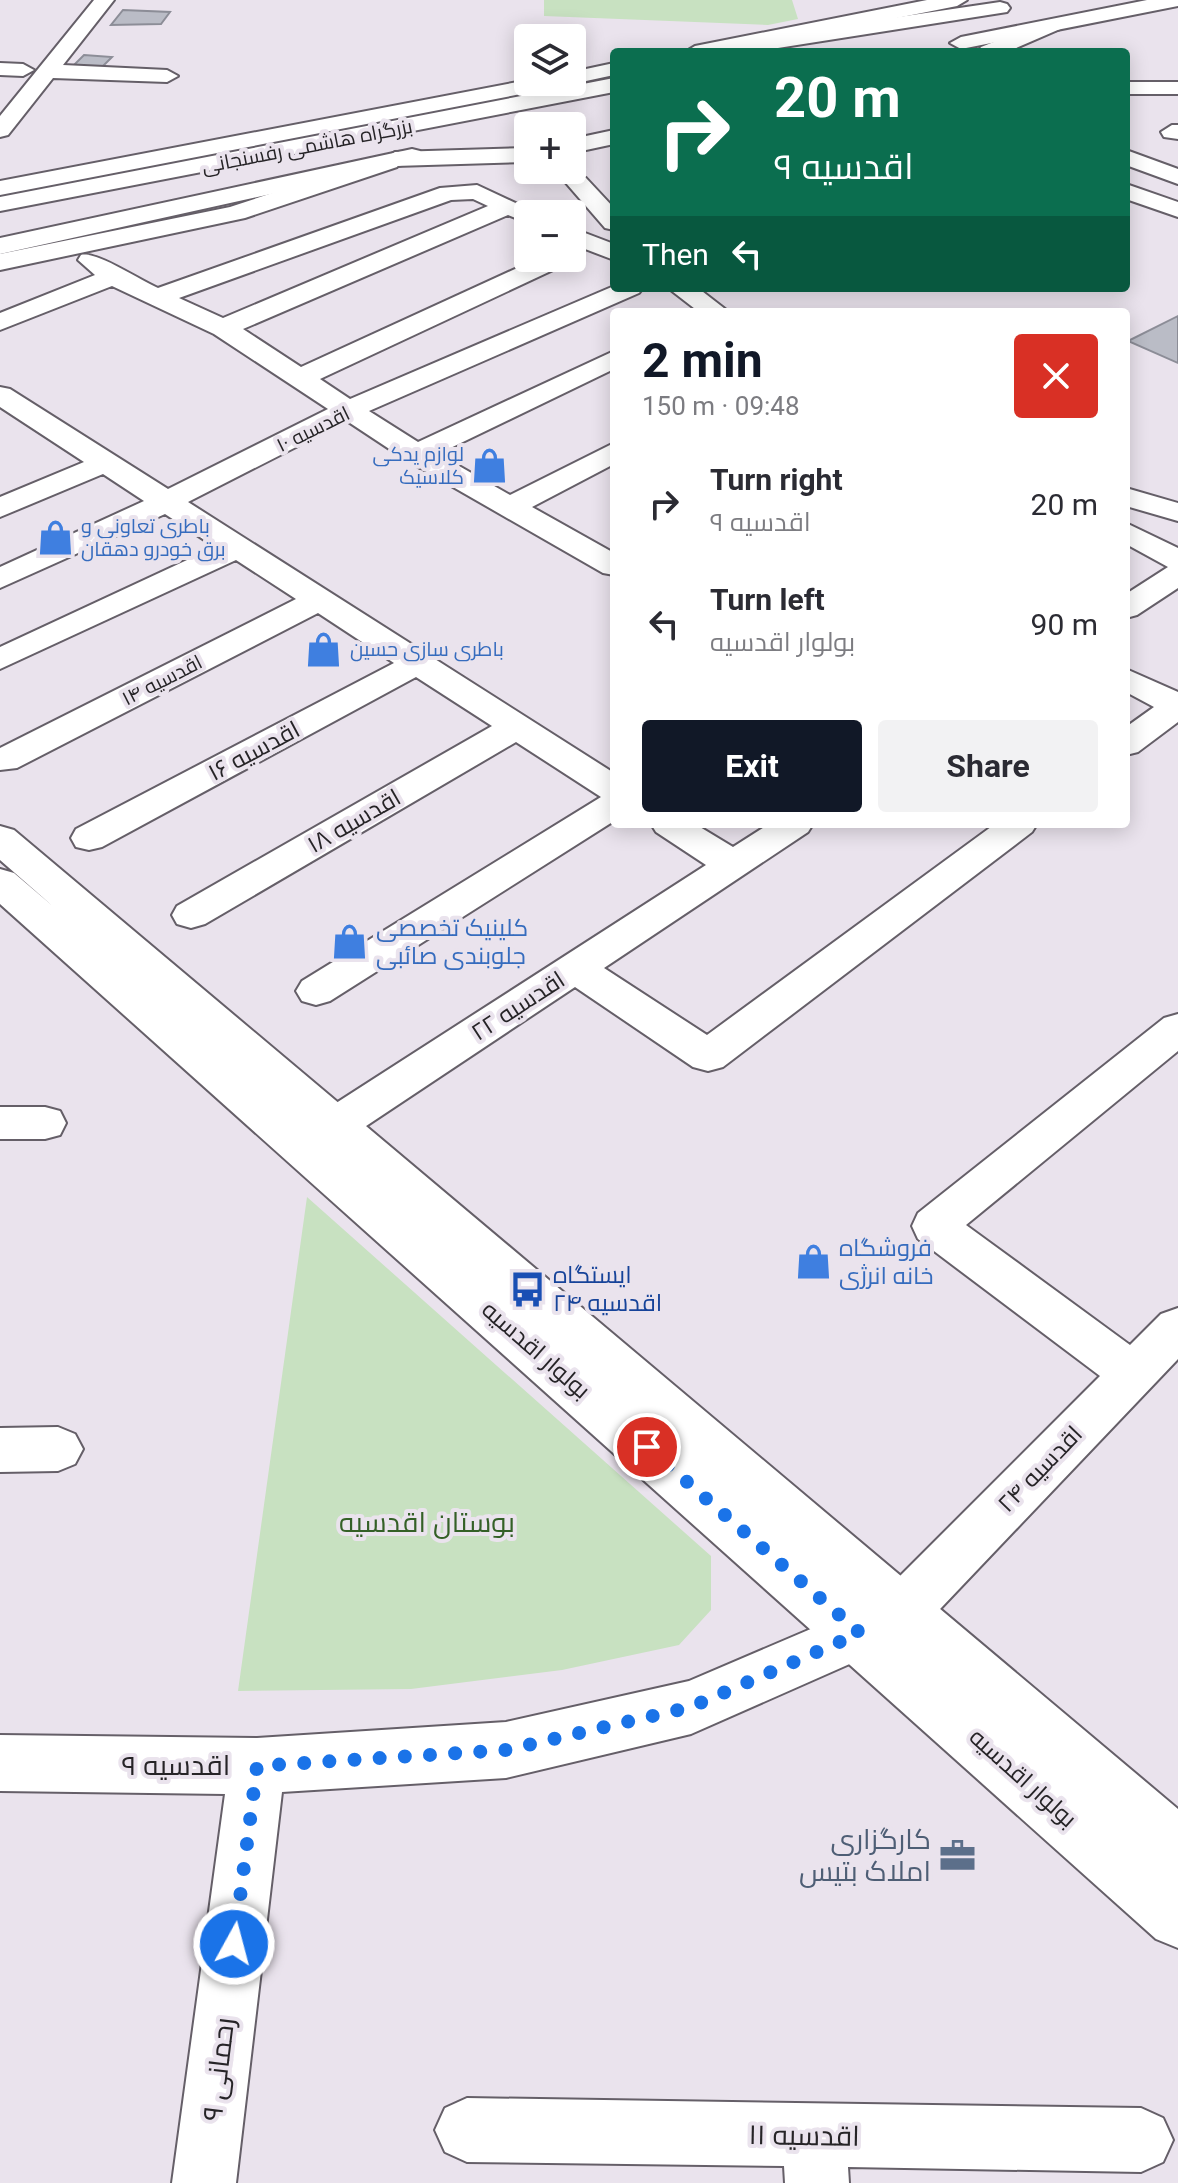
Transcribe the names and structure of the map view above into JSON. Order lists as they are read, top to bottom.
{
  "streets": {
    "main road": ["بزرگراه هاشمی رفسنجانی", "بولوار اقدسیه"],
    "street": [
      "اقدسیه ۱۰",
      "اقدسیه ۱۴",
      "اقدسیه ۱۶",
      "اقدسیه ۱۸",
      "اقدسیه ۲۲",
      "اقدسیه ۲۴",
      "اقدسیه ۹",
      "رحمانی ۹",
      "اقدسیه ۱۱"
    ]
  },
  "crossings": [
    ["اقدسیه ۲۲", "بولوار اقدسیه"],
    ["بولوار اقدسیه", "اقدسیه ۲۴"],
    ["بولوار اقدسیه", "اقدسیه ۹"],
    ["اقدسیه ۲۴", "اقدسیه ۹"],
    ["اقدسیه ۹", "رحمانی ۹"]
  ],
  "parks": ["بوستان اقدسیه"],
  "places": {
    "shop": [
      "لوازم یدکی کلاسیک",
      "باطری تعاونی و برق خودرو دهقان",
      "باطری سازی حسین",
      "کلینیک تخصصی جلوبندی صائبی",
      "فروشگاه خانه انرژی"
    ],
    "bus stop": ["ایستگاه اقدسیه ۲۴"],
    "office": ["کارگزاری املاک بتیس"]
  },
  "page": {
    "map_buttons": ["+", "−"],
    "turn": ["20 m", "اقدسیه ۹"],
    "then": "Then",
    "heading": ["2 min", "150 m · 09:48"],
    "list": [
      {
        "name": "Turn right",
        "note": "اقدسیه ۹",
        "value": "20 m"
      },
      {
        "name": "Turn left",
        "note": "بولوار اقدسیه",
        "value": "90 m"
      }
    ],
    "buttons": ["Exit", "Share"]
  }
}
